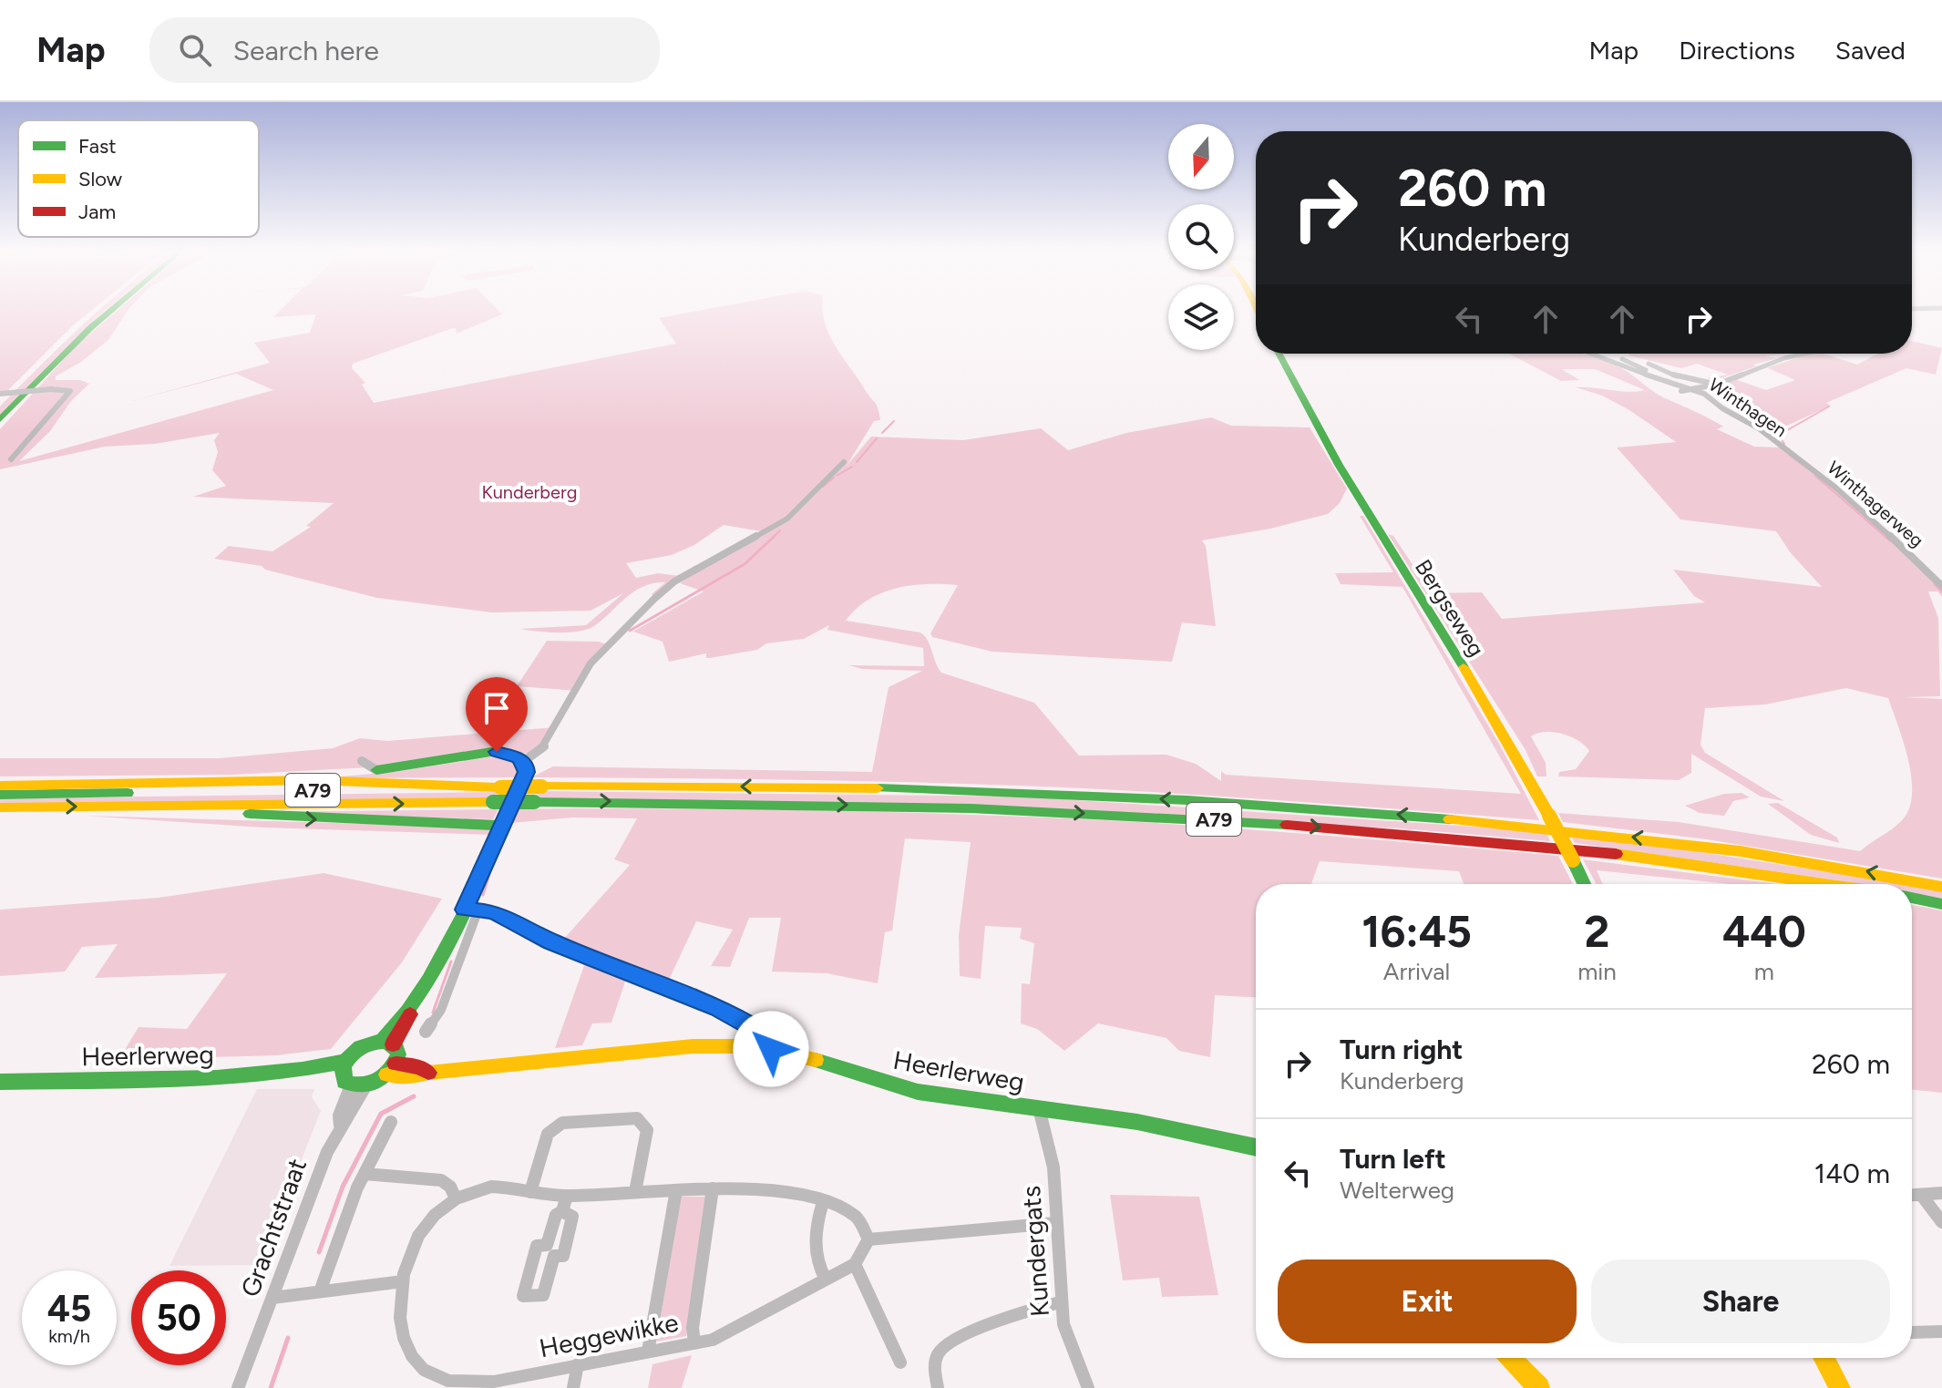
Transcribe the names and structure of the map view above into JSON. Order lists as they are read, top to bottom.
{
  "streets": {
    "main road": ["Bergseweg", "A79", "Heerlerweg"],
    "street": [
      "Winthagen",
      "Winthagerweg",
      "Grachtstraat",
      "Kundergats",
      "Heggewikke"
    ]
  },
  "crossings": [
    ["Winthagen", "Winthagerweg"],
    ["Heerlerweg", "Kundergats"]
  ],
  "parks": ["Kunderberg"],
  "legend": ["Fast", "Slow", "Jam"],
  "north": "bottom",
  "page": {
    "header": "Map",
    "search": "Search here",
    "nav": ["Map", "Directions", "Saved"],
    "turn": ["260 m", "Kunderberg"],
    "eta": [
      "16:45",
      "Arrival",
      "2",
      "min",
      "440",
      "m"
    ],
    "list": [
      {
        "name": "Turn right",
        "note": "Kunderberg",
        "value": "260 m"
      },
      {
        "name": "Turn left",
        "note": "Welterweg",
        "value": "140 m"
      }
    ],
    "buttons": ["Exit", "Share"],
    "speed": "45 km/h",
    "limit": "50"
  }
}
